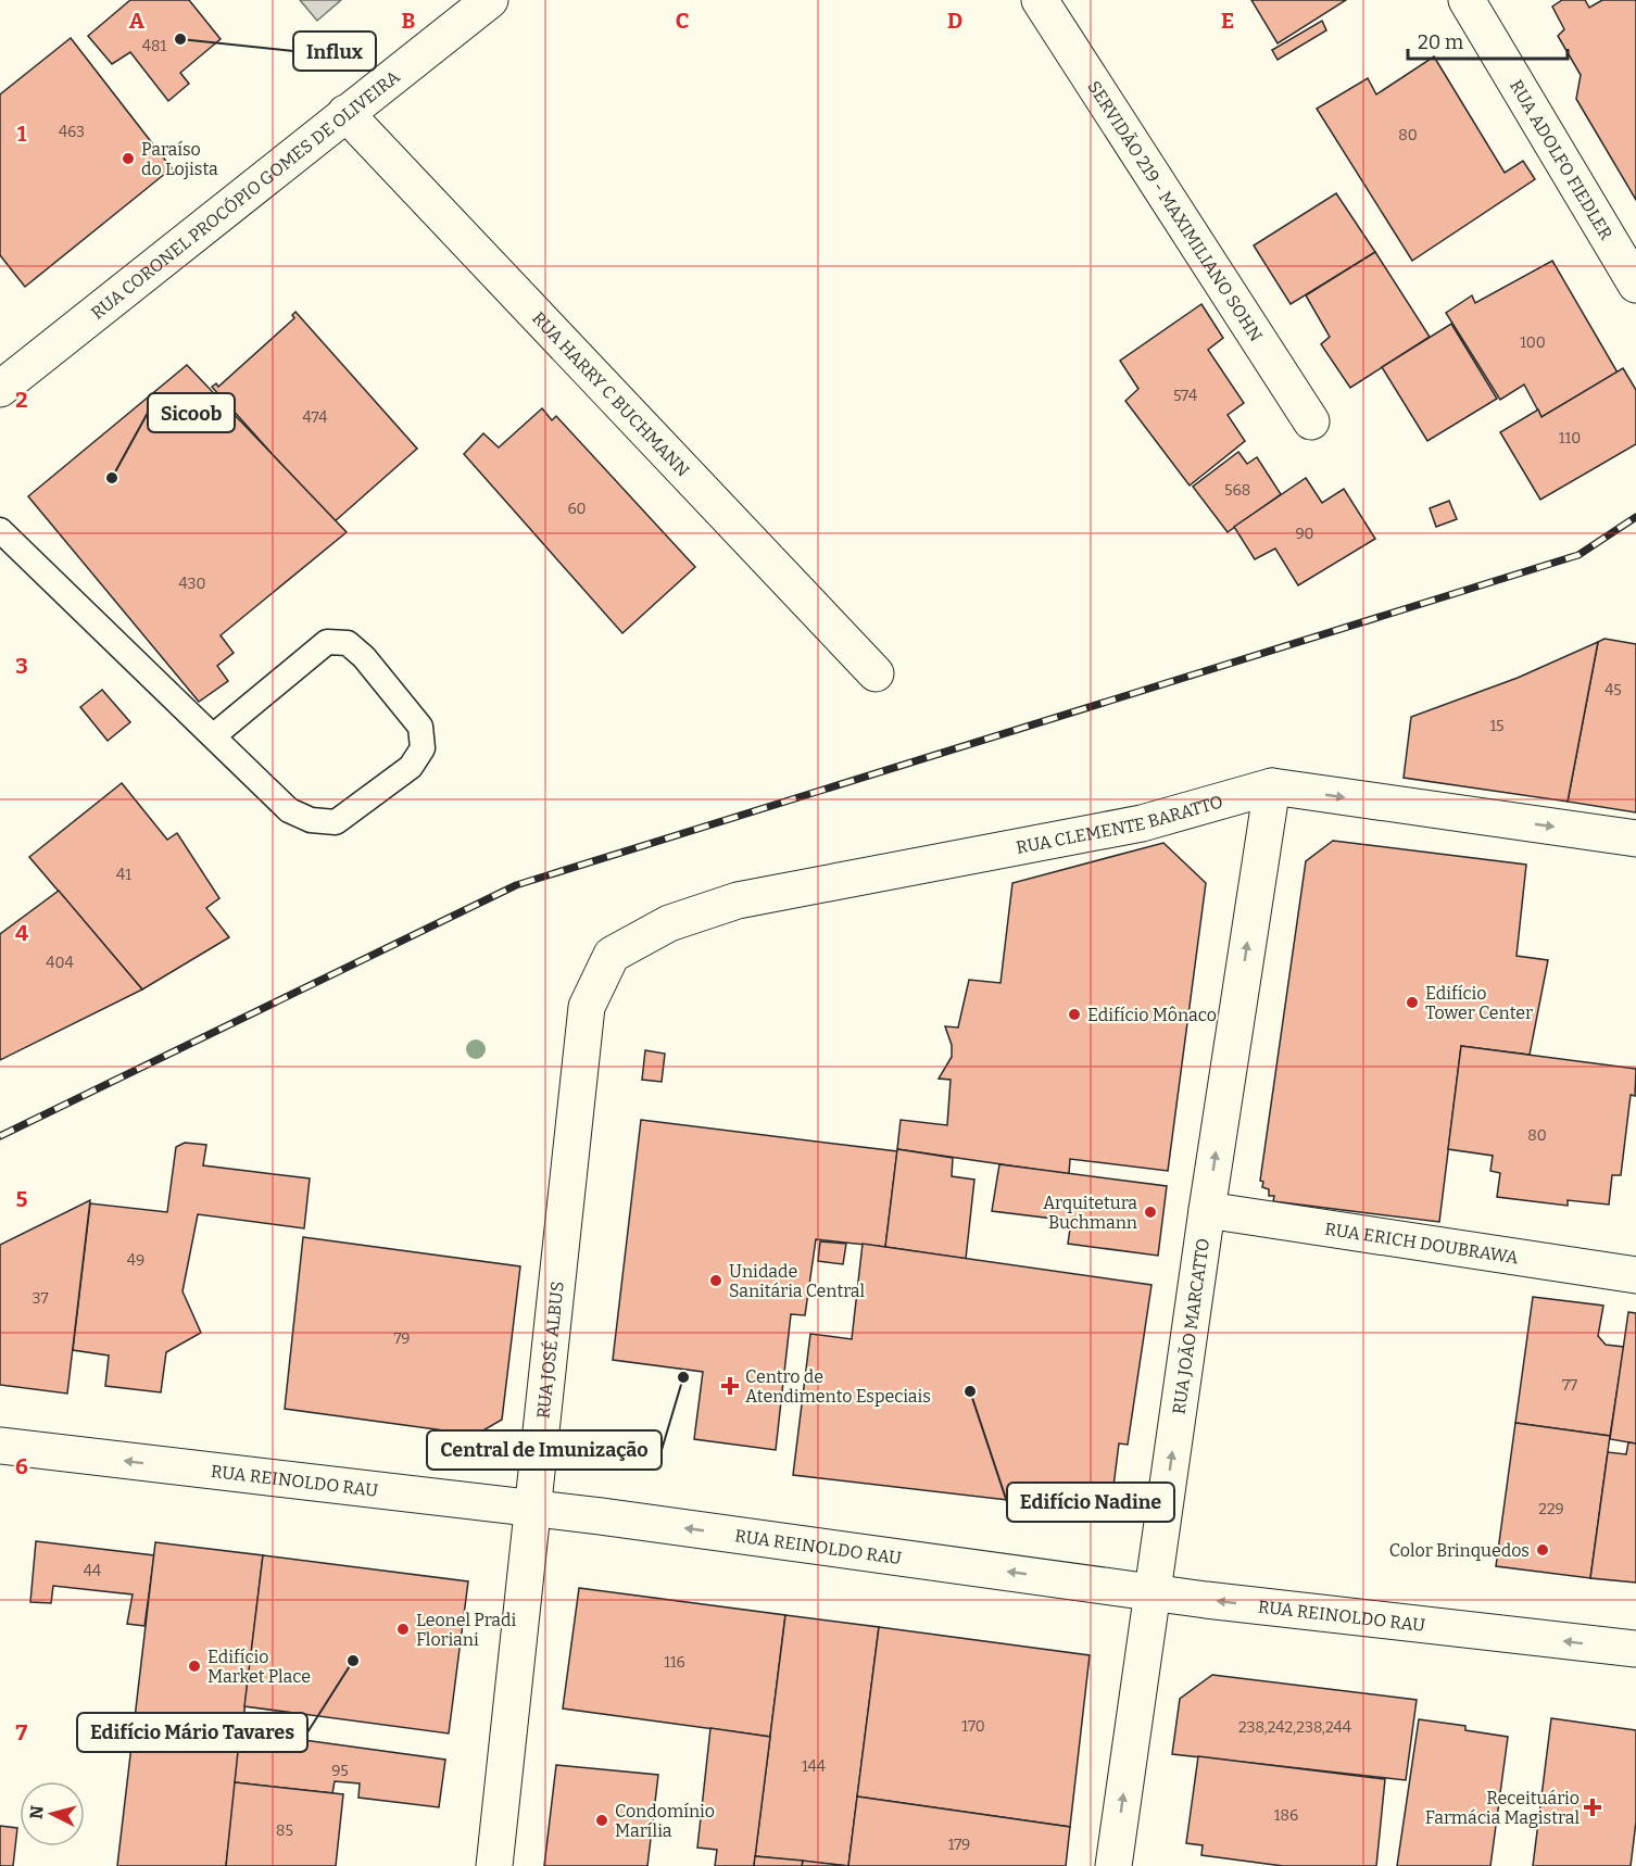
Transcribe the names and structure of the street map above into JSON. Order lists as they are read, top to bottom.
{
  "streets": {
    "main road": [
      "RUA ADOLFO FIEDLER",
      "RUA CORONEL PROCÓPIO GOMES DE OLIVEIRA",
      "SERVIDÃO 219 - MAXIMILIANO SOHN",
      "RUA HARRY C BUCHMANN",
      "RUA CLEMENTE BARATTO",
      "RUA ERICH DOUBRAWA",
      "RUA JOÃO MARCATTO",
      "RUA JOSÉ ALBUS",
      "RUA REINOLDO RAU"
    ]
  },
  "crossings": [
    ["RUA CORONEL PROCÓPIO GOMES DE OLIVEIRA", "RUA HARRY C BUCHMANN"],
    ["RUA CLEMENTE BARATTO", "RUA JOÃO MARCATTO"],
    ["RUA CLEMENTE BARATTO", "RUA JOSÉ ALBUS"],
    ["RUA ERICH DOUBRAWA", "RUA JOÃO MARCATTO"],
    ["RUA JOÃO MARCATTO", "RUA REINOLDO RAU"],
    ["RUA JOSÉ ALBUS", "RUA REINOLDO RAU"]
  ],
  "one_way": ["RUA JOÃO MARCATTO", "RUA REINOLDO RAU"],
  "places": {
    "other": [
      "Influx",
      "Paraíso do Lojista",
      "Sicoob",
      "Edifício Tower Center",
      "Edifício Mônaco",
      "Arquitetura Buchmann",
      "Unidade Sanitária Central",
      "Central de Imunização",
      "Edifício Nadine",
      "Color Brinquedos",
      "Leonel Pradi Floriani",
      "Edifício Mário Tavares",
      "Edifício Market Place",
      "Condomínio Marília"
    ],
    "health": ["Centro de Atendimento Especiais", "Receituário Farmácia Magistral"]
  },
  "house_numbers": [
    "481",
    "463",
    "80",
    "100",
    "574",
    "474",
    "110",
    "568",
    "60",
    "90",
    "430",
    "45",
    "15",
    "41",
    "404",
    "80",
    "49",
    "37",
    "79",
    "77",
    "229",
    "44",
    "116",
    "170",
    "238,242,238,244",
    "144",
    "95",
    "186",
    "85",
    "179"
  ],
  "scale_bar": "20 m",
  "north": "left",
  "grid": {
    "columns": [
      "A",
      "B",
      "C",
      "D",
      "E"
    ],
    "rows": [
      "1",
      "2",
      "3",
      "4",
      "5",
      "6",
      "7"
    ]
  }
}
